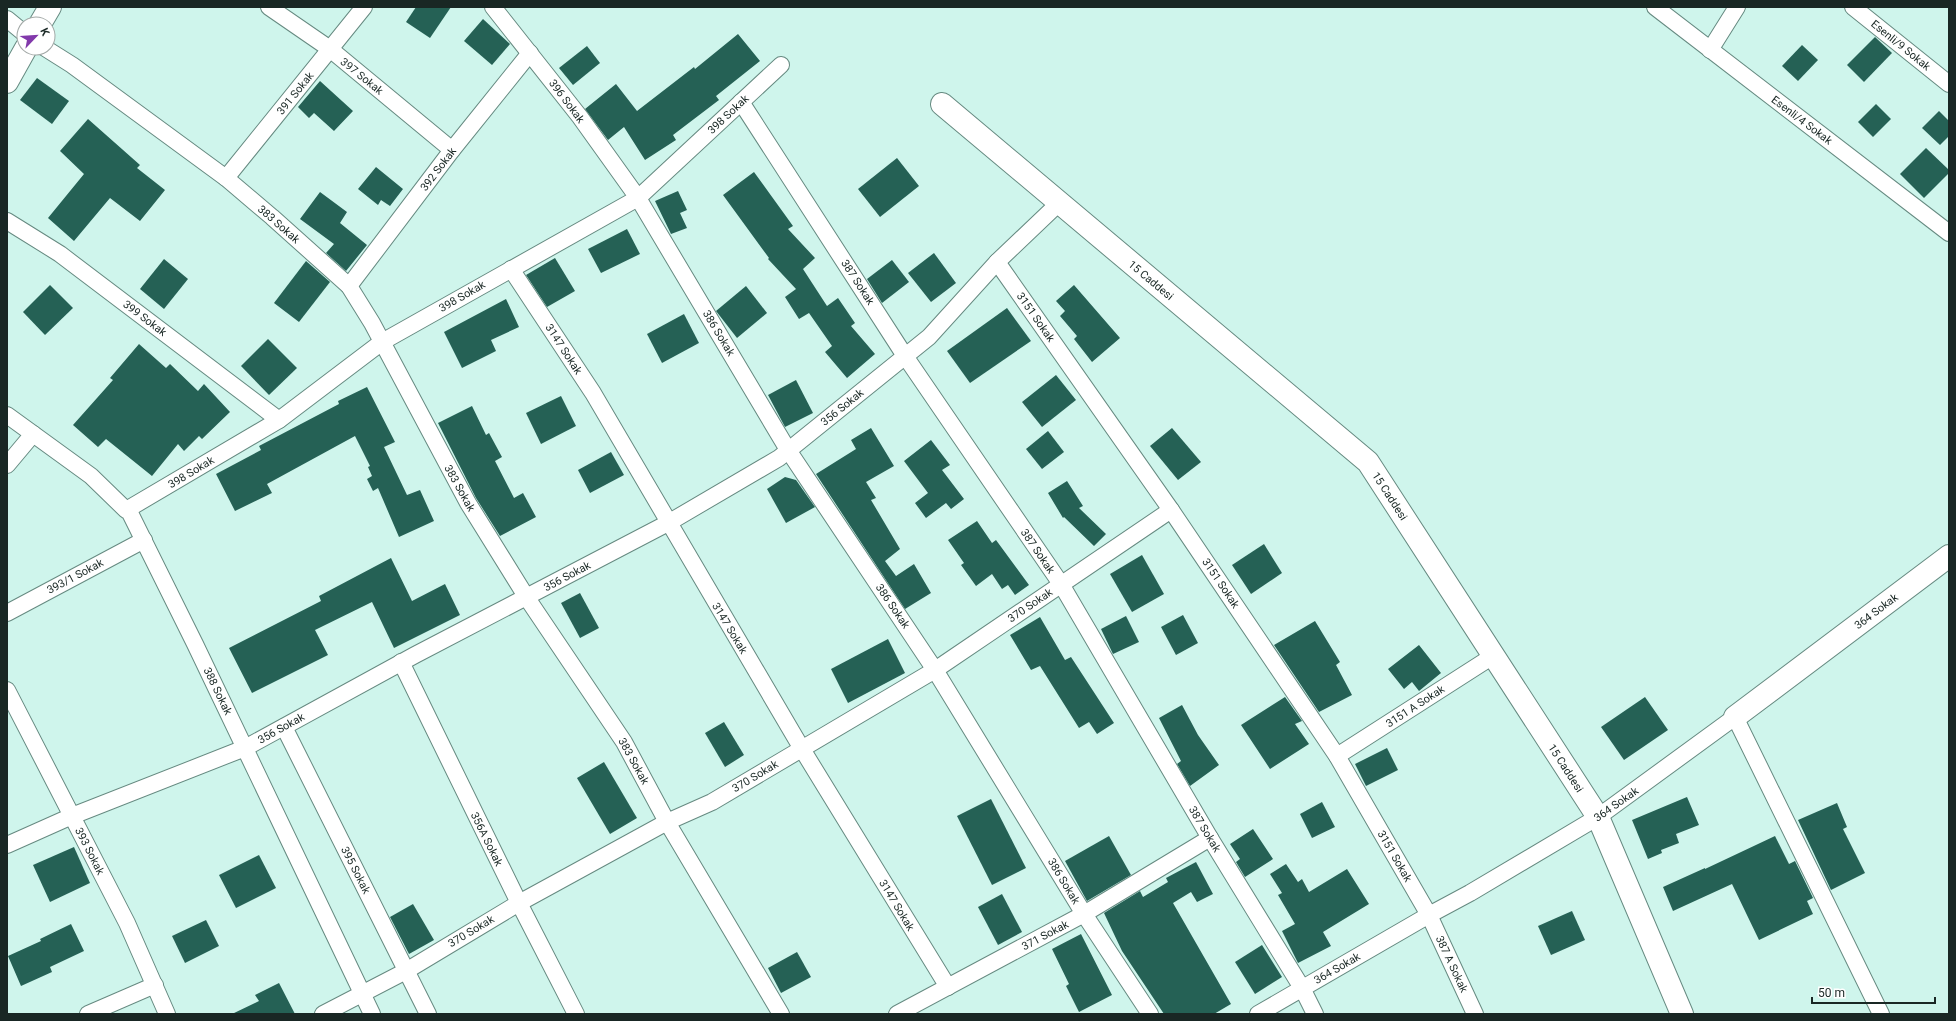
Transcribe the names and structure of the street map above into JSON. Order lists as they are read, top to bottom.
{
  "streets": {
    "street": [
      "Esenli/9 Sokak",
      "397 Sokak",
      "391 Sokak",
      "396 Sokak",
      "398 Sokak",
      "Esenli/4 Sokak",
      "392 Sokak",
      "383 Sokak",
      "15 Caddesi",
      "387 Sokak",
      "3151 Sokak",
      "399 Sokak",
      "386 Sokak",
      "3147 Sokak",
      "356 Sokak",
      "393/1 Sokak",
      "370 Sokak",
      "364 Sokak",
      "388 Sokak",
      "3151 A Sokak",
      "356A Sokak",
      "393 Sokak",
      "395 Sokak",
      "371 Sokak",
      "387 A Sokak"
    ]
  },
  "crossings": [
    ["397 Sokak", "391 Sokak"],
    ["397 Sokak", "392 Sokak"],
    ["391 Sokak", "383 Sokak"],
    ["396 Sokak", "398 Sokak"],
    ["396 Sokak", "392 Sokak"],
    ["396 Sokak", "386 Sokak"],
    ["398 Sokak", "383 Sokak"],
    ["398 Sokak", "387 Sokak"],
    ["398 Sokak", "399 Sokak"],
    ["398 Sokak", "386 Sokak"],
    ["398 Sokak", "3147 Sokak"],
    ["398 Sokak", "388 Sokak"],
    ["392 Sokak", "383 Sokak"],
    ["383 Sokak", "356 Sokak"],
    ["383 Sokak", "370 Sokak"],
    ["15 Caddesi", "356 Sokak"],
    ["15 Caddesi", "364 Sokak"],
    ["15 Caddesi", "3151 A Sokak"],
    ["387 Sokak", "356 Sokak"],
    ["387 Sokak", "370 Sokak"],
    ["387 Sokak", "364 Sokak"],
    ["387 Sokak", "371 Sokak"],
    ["3151 Sokak", "356 Sokak"],
    ["3151 Sokak", "370 Sokak"],
    ["3151 Sokak", "364 Sokak"],
    ["3151 Sokak", "3151 A Sokak"],
    ["3151 Sokak", "387 A Sokak"],
    ["386 Sokak", "356 Sokak"],
    ["386 Sokak", "370 Sokak"],
    ["386 Sokak", "371 Sokak"],
    ["3147 Sokak", "356 Sokak"],
    ["3147 Sokak", "370 Sokak"],
    ["3147 Sokak", "371 Sokak"],
    ["356 Sokak", "388 Sokak"],
    ["356 Sokak", "356A Sokak"],
    ["356 Sokak", "393 Sokak"],
    ["356 Sokak", "395 Sokak"],
    ["393/1 Sokak", "388 Sokak"],
    ["370 Sokak", "388 Sokak"],
    ["370 Sokak", "356A Sokak"],
    ["370 Sokak", "395 Sokak"],
    ["364 Sokak", "387 A Sokak"]
  ],
  "scale_bar": "50 m",
  "north": "top right"
}
